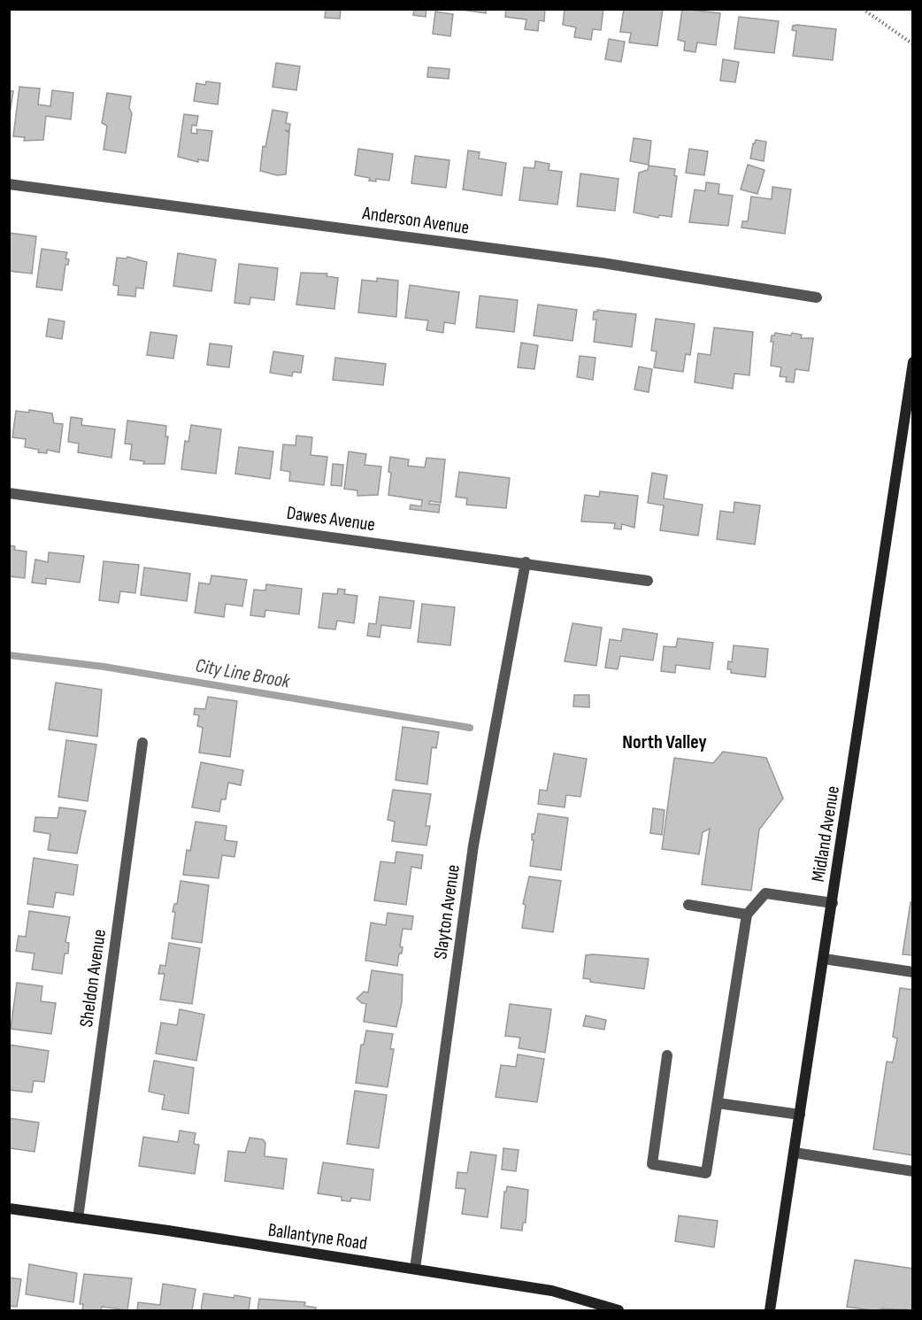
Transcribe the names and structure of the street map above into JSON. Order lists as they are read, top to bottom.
{
  "streets": {
    "street": [
      "Anderson Avenue",
      "Dawes Avenue",
      "Midland Avenue",
      "Slayton Avenue",
      "Sheldon Avenue",
      "Ballantyne Road"
    ]
  },
  "crossings": [
    ["Dawes Avenue", "Slayton Avenue"],
    ["Slayton Avenue", "Ballantyne Road"],
    ["Sheldon Avenue", "Ballantyne Road"]
  ],
  "districts": ["North Valley"],
  "water": ["City Line Brook"]
}
